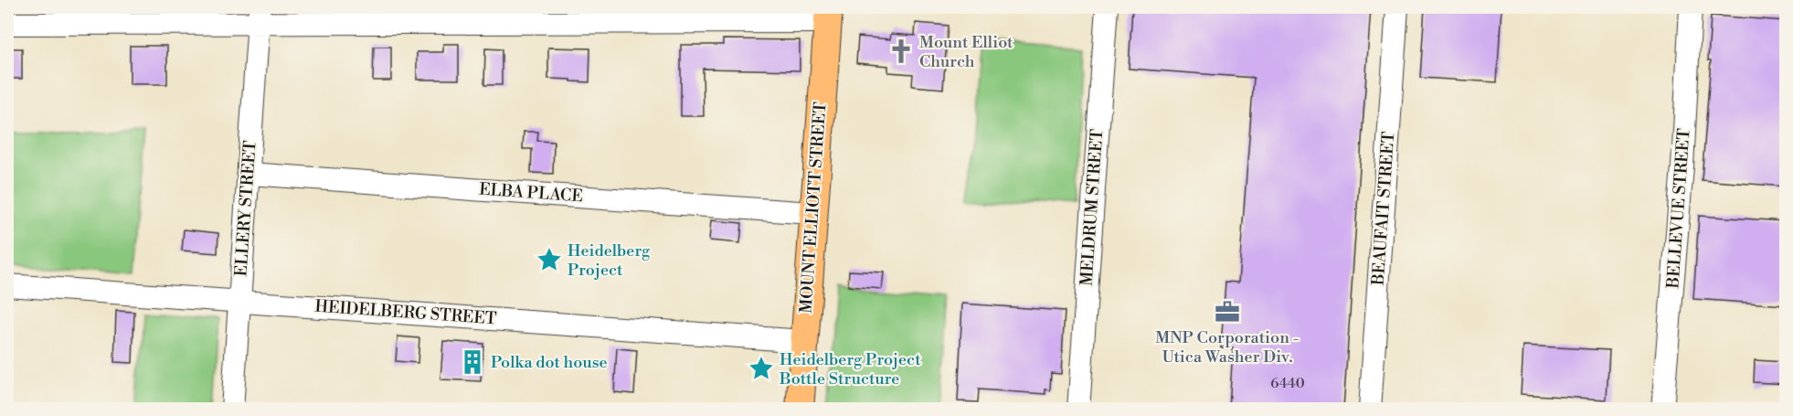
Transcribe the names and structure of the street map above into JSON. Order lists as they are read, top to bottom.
{
  "streets": {
    "main road": ["MOUNT ELLIOTT STREET"],
    "street": [
      "ELBA PLACE",
      "MELDRUM STREET",
      "ELLERY STREET",
      "BEAUFAIT STREET",
      "BELLEVUE STREET",
      "HEIDELBERG STREET"
    ]
  },
  "crossings": [
    ["ELBA PLACE", "MOUNT ELLIOTT STREET"],
    ["ELBA PLACE", "ELLERY STREET"],
    ["MOUNT ELLIOTT STREET", "HEIDELBERG STREET"],
    ["ELLERY STREET", "HEIDELBERG STREET"]
  ],
  "places": {
    "church": ["Mount Elliot Church"],
    "place": ["Heidelberg Project", "Heidelberg Project Bottle Structure"],
    "office": ["MNP Corporation - Utica Washer Div."],
    "building": ["Polka dot house"]
  },
  "house_numbers": ["6440"]
}
